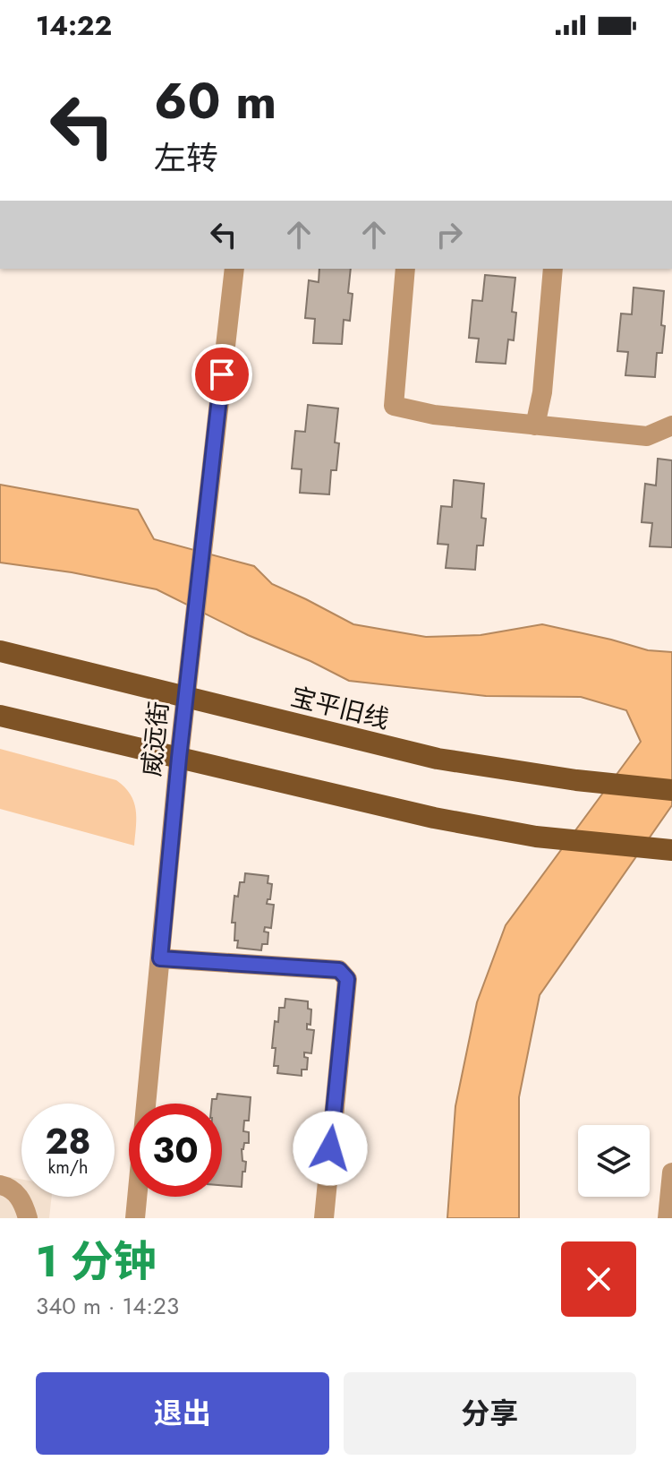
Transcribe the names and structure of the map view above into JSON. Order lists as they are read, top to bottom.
{
  "streets": {
    "main road": ["宝平旧线"],
    "street": ["威远街"]
  },
  "crossings": [
    ["宝平旧线", "威远街"]
  ],
  "page": {
    "status": "14:22",
    "turn": ["60 m", "左转"],
    "speed": "28 km/h",
    "limit": "30",
    "heading": ["1 分钟", "340 m · 14:23"],
    "buttons": ["退出", "分享"]
  }
}
